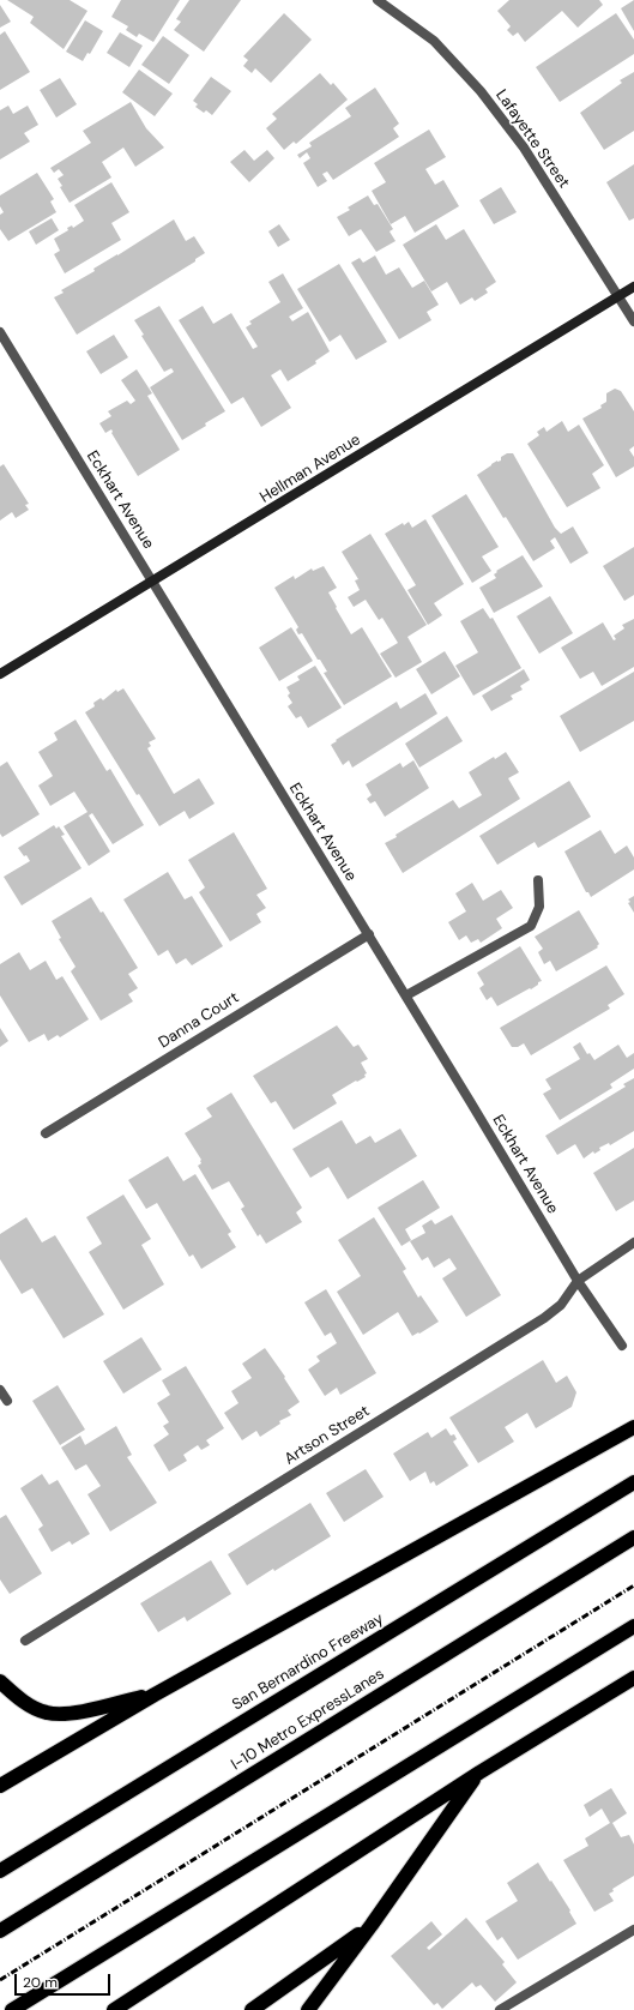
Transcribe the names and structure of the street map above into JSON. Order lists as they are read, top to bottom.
{
  "streets": {
    "highway": ["San Bernardino Freeway", "I-10 Metro ExpressLanes"],
    "street": [
      "Lafayette Street",
      "Hellman Avenue",
      "Eckhart Avenue",
      "Danna Court",
      "Artson Street"
    ]
  },
  "crossings": [
    ["Lafayette Street", "Hellman Avenue"],
    ["Hellman Avenue", "Eckhart Avenue"],
    ["Eckhart Avenue", "Danna Court"],
    ["Eckhart Avenue", "Artson Street"]
  ],
  "scale_bar": "20 m"
}
